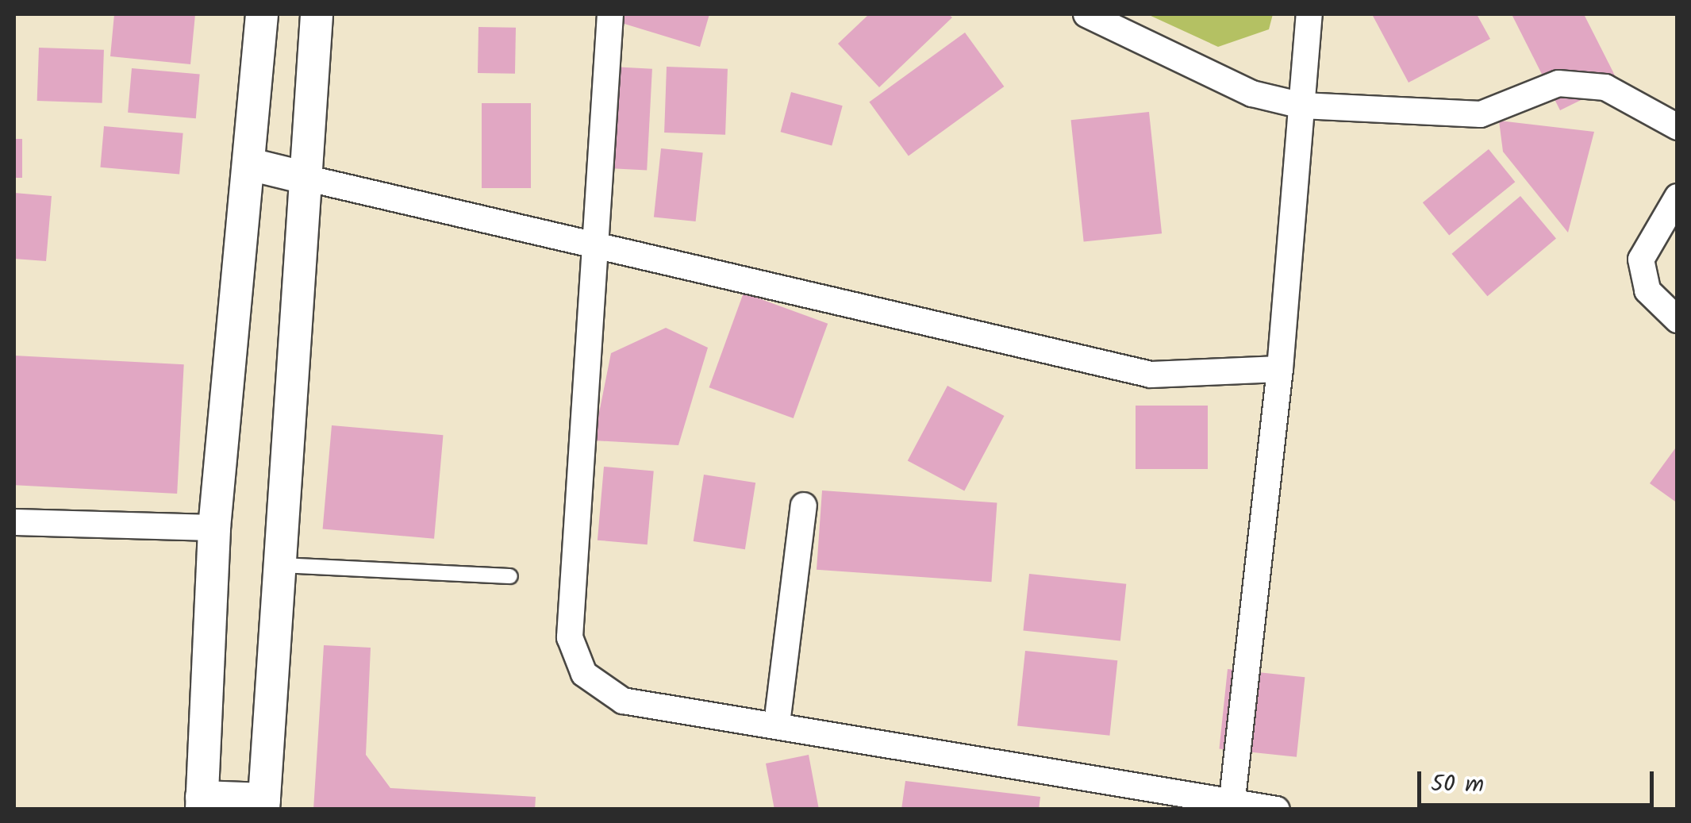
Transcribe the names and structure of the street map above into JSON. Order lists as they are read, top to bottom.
{
  "scale_bar": "50 m"
}
